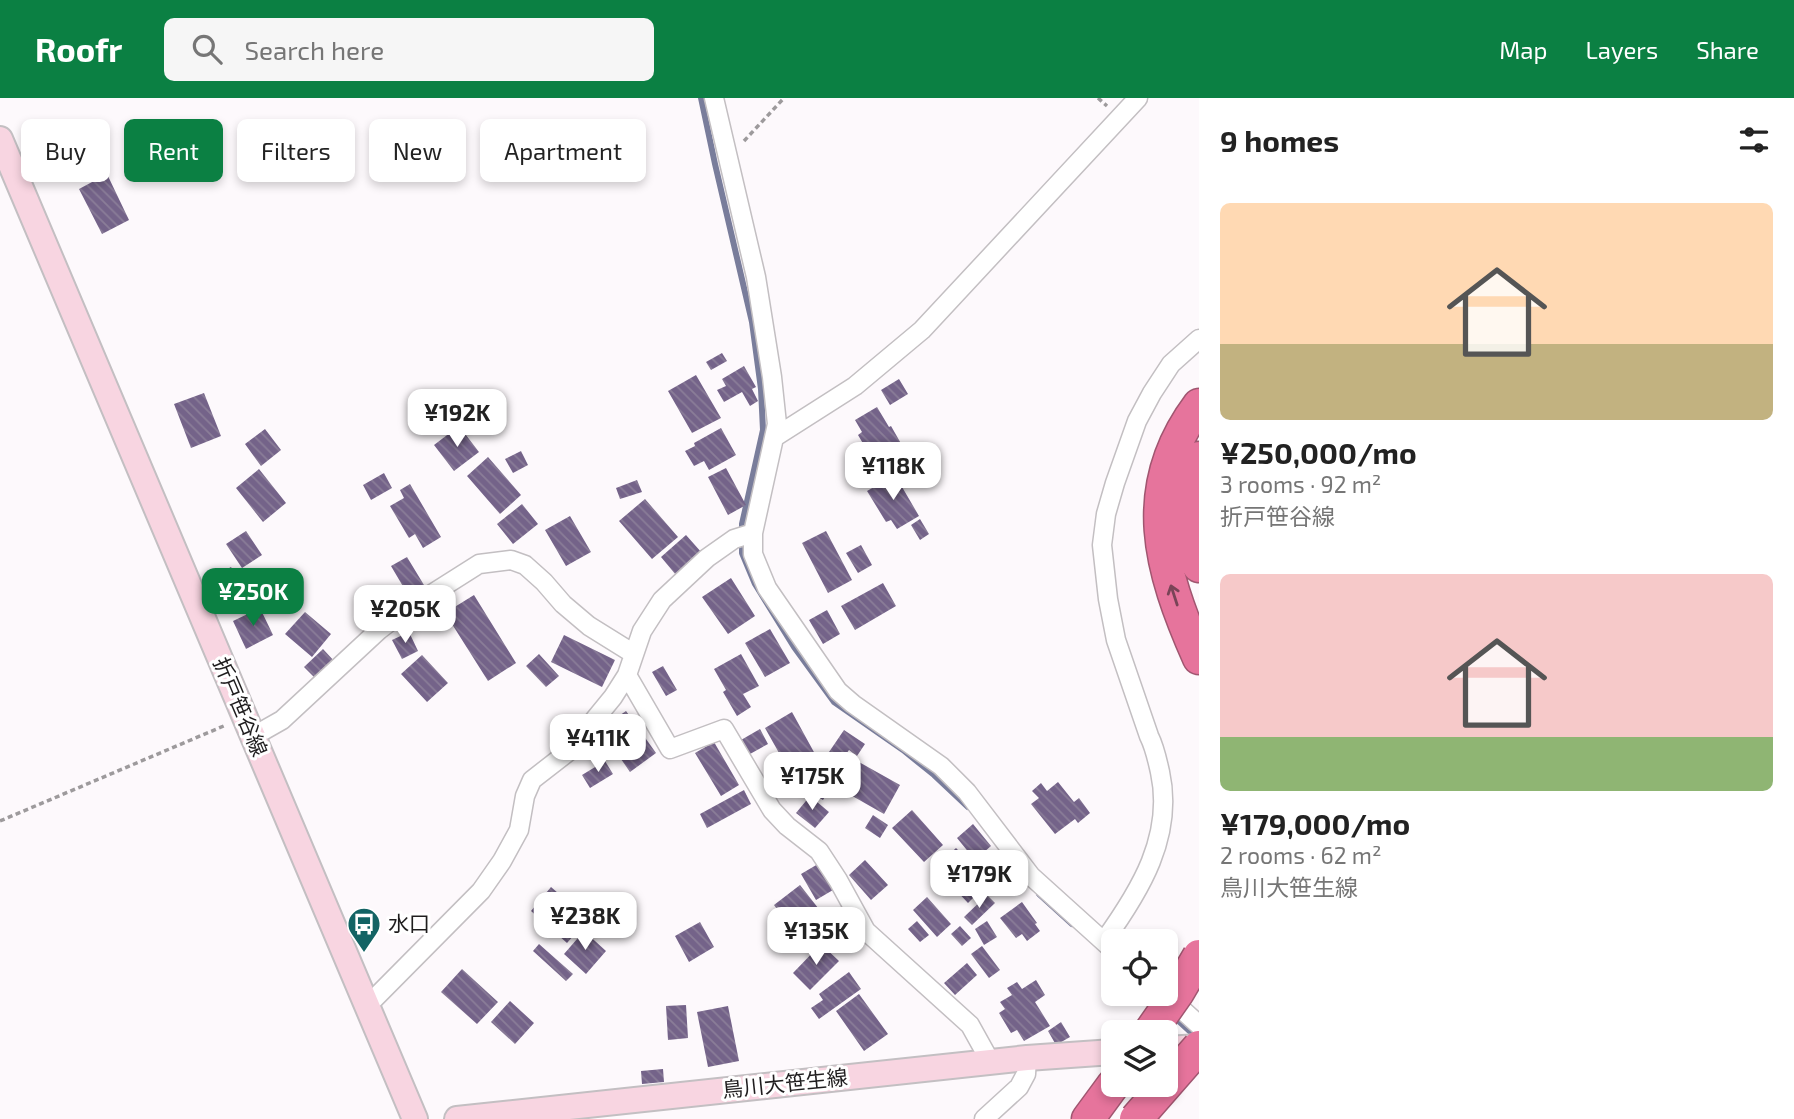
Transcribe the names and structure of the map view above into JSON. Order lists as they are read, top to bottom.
{
  "streets": {
    "main road": ["折戸笹谷線", "鳥川大笹生線"]
  },
  "places": {
    "bus stop": ["水口"]
  },
  "page": {
    "header": "Roofr",
    "search": "Search here",
    "nav": ["Map", "Layers", "Share"],
    "heading": "9 homes",
    "chip": [
      "Buy",
      "Rent",
      "Filters",
      "New",
      "Apartment"
    ],
    "list": [
      {
        "name": "¥250,000/mo",
        "note": "3 rooms · 92 m² · 折戸笹谷線"
      },
      {
        "name": "¥179,000/mo",
        "note": "2 rooms · 62 m² · 鳥川大笹生線"
      }
    ],
    "price": [
      "¥192K",
      "¥118K",
      "¥250K",
      "¥205K",
      "¥411K",
      "¥175K",
      "¥179K",
      "¥238K",
      "¥135K"
    ]
  }
}
